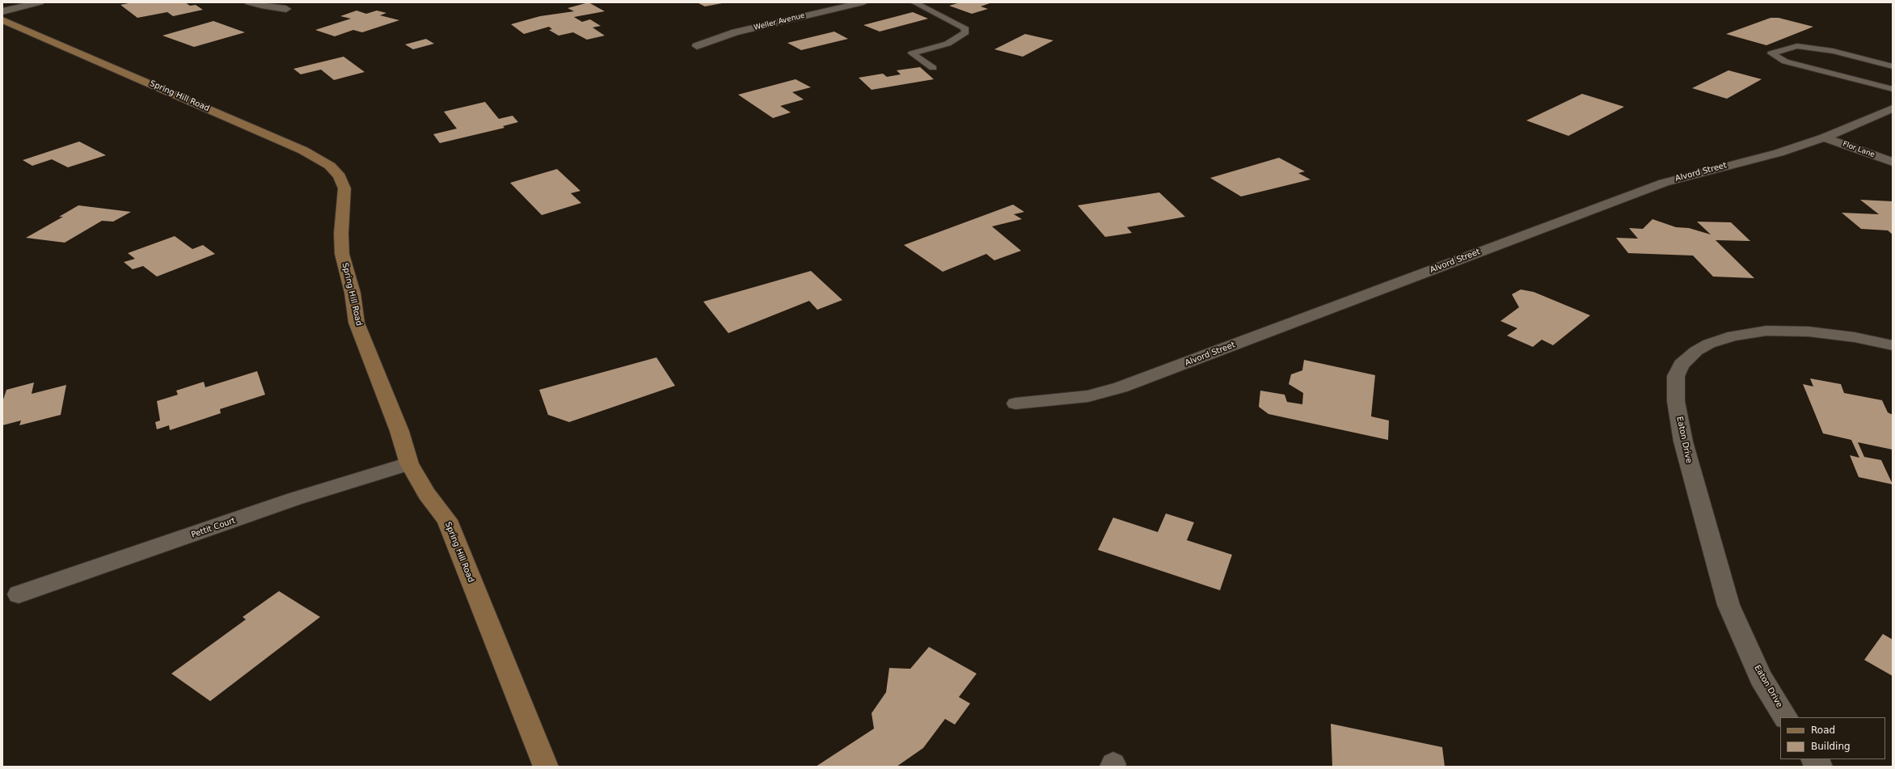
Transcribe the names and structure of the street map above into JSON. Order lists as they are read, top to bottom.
{
  "streets": {
    "main road": ["Spring Hill Road"],
    "street": [
      "Weller Avenue",
      "Flor Lane",
      "Alvord Street",
      "Eaton Drive",
      "Pettit Court"
    ]
  },
  "crossings": [
    ["Spring Hill Road", "Pettit Court"],
    ["Flor Lane", "Alvord Street"]
  ],
  "legend": ["Road", "Building"]
}
